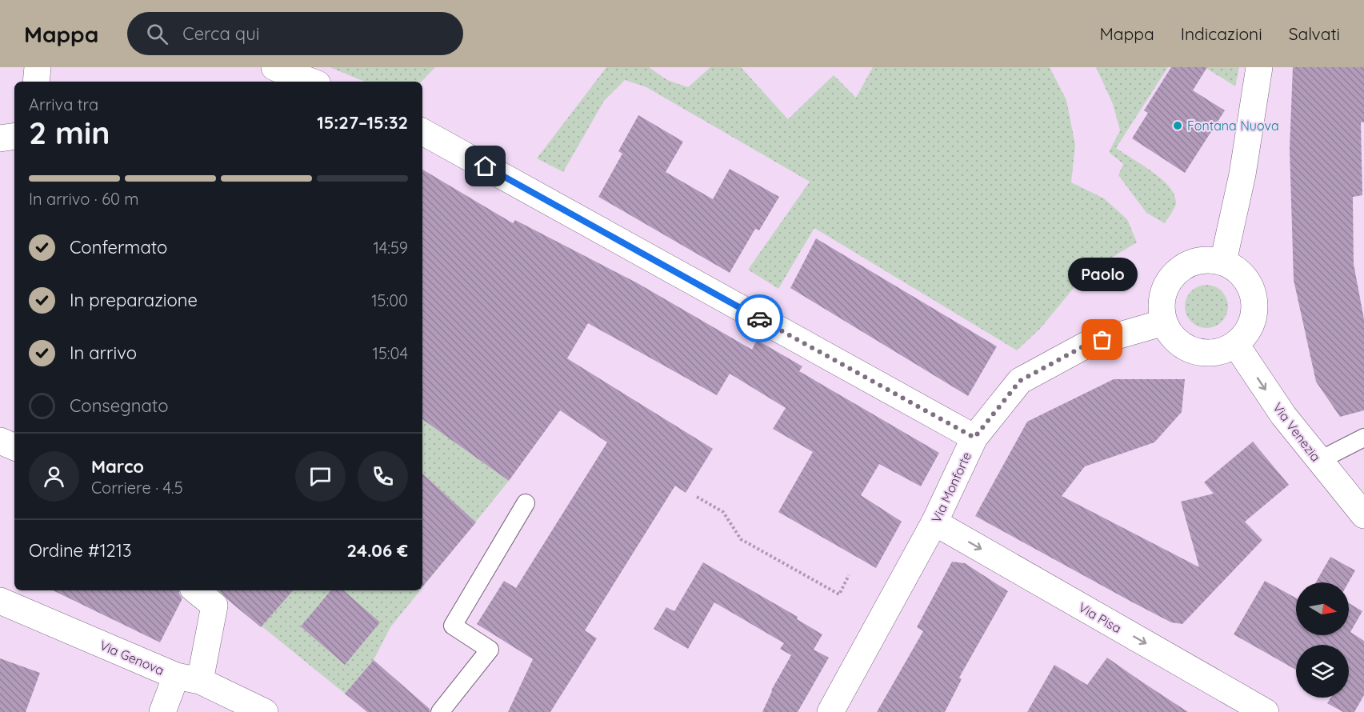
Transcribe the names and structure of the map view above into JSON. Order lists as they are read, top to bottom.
{
  "streets": {
    "street": [
      "Via Venezia",
      "Via Monforte",
      "Via Pisa",
      "Via Genova"
    ]
  },
  "crossings": [
    ["Via Venezia", "Via Monforte"],
    ["Via Monforte", "Via Pisa"]
  ],
  "one_way": ["Via Venezia", "Via Pisa"],
  "places": ["Fontana Nuova", "Paolo"],
  "north": "right",
  "page": {
    "header": "Mappa",
    "search": "Cerca qui",
    "nav": ["Mappa", "Indicazioni", "Salvati"],
    "heading": ["2 min", "Arriva tra", "15:27–15:32"],
    "panel": [
      "Marco",
      "Corriere · 4.5",
      "Ordine #1213",
      "24.06 €"
    ],
    "bar": "In arrivo · 60 m",
    "list": [
      ["Confermato", "14:59"],
      ["In preparazione", "15:00"],
      ["In arrivo", "15:04"],
      "Consegnato"
    ],
    "bubble": "Paolo"
  }
}
